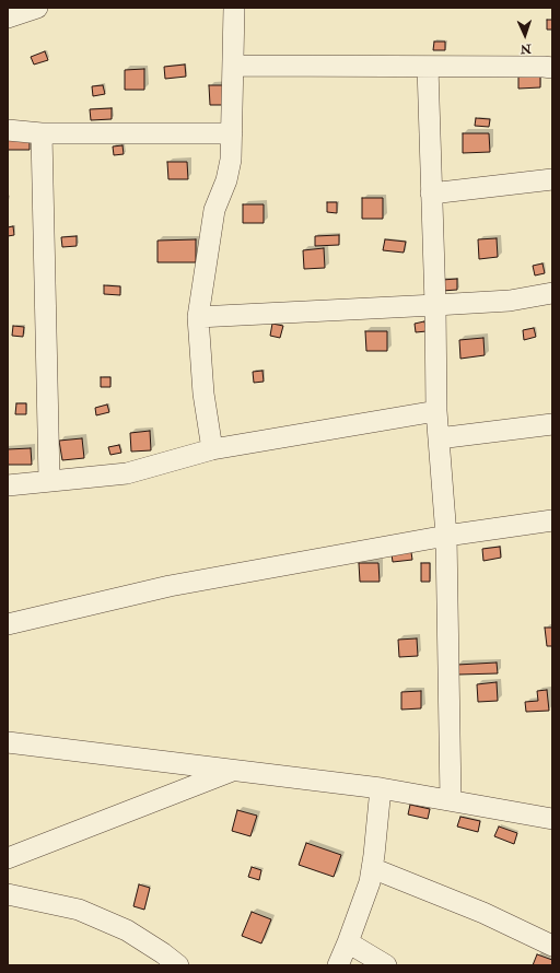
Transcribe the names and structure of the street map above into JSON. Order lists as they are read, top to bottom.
{
  "north": "bottom"
}
